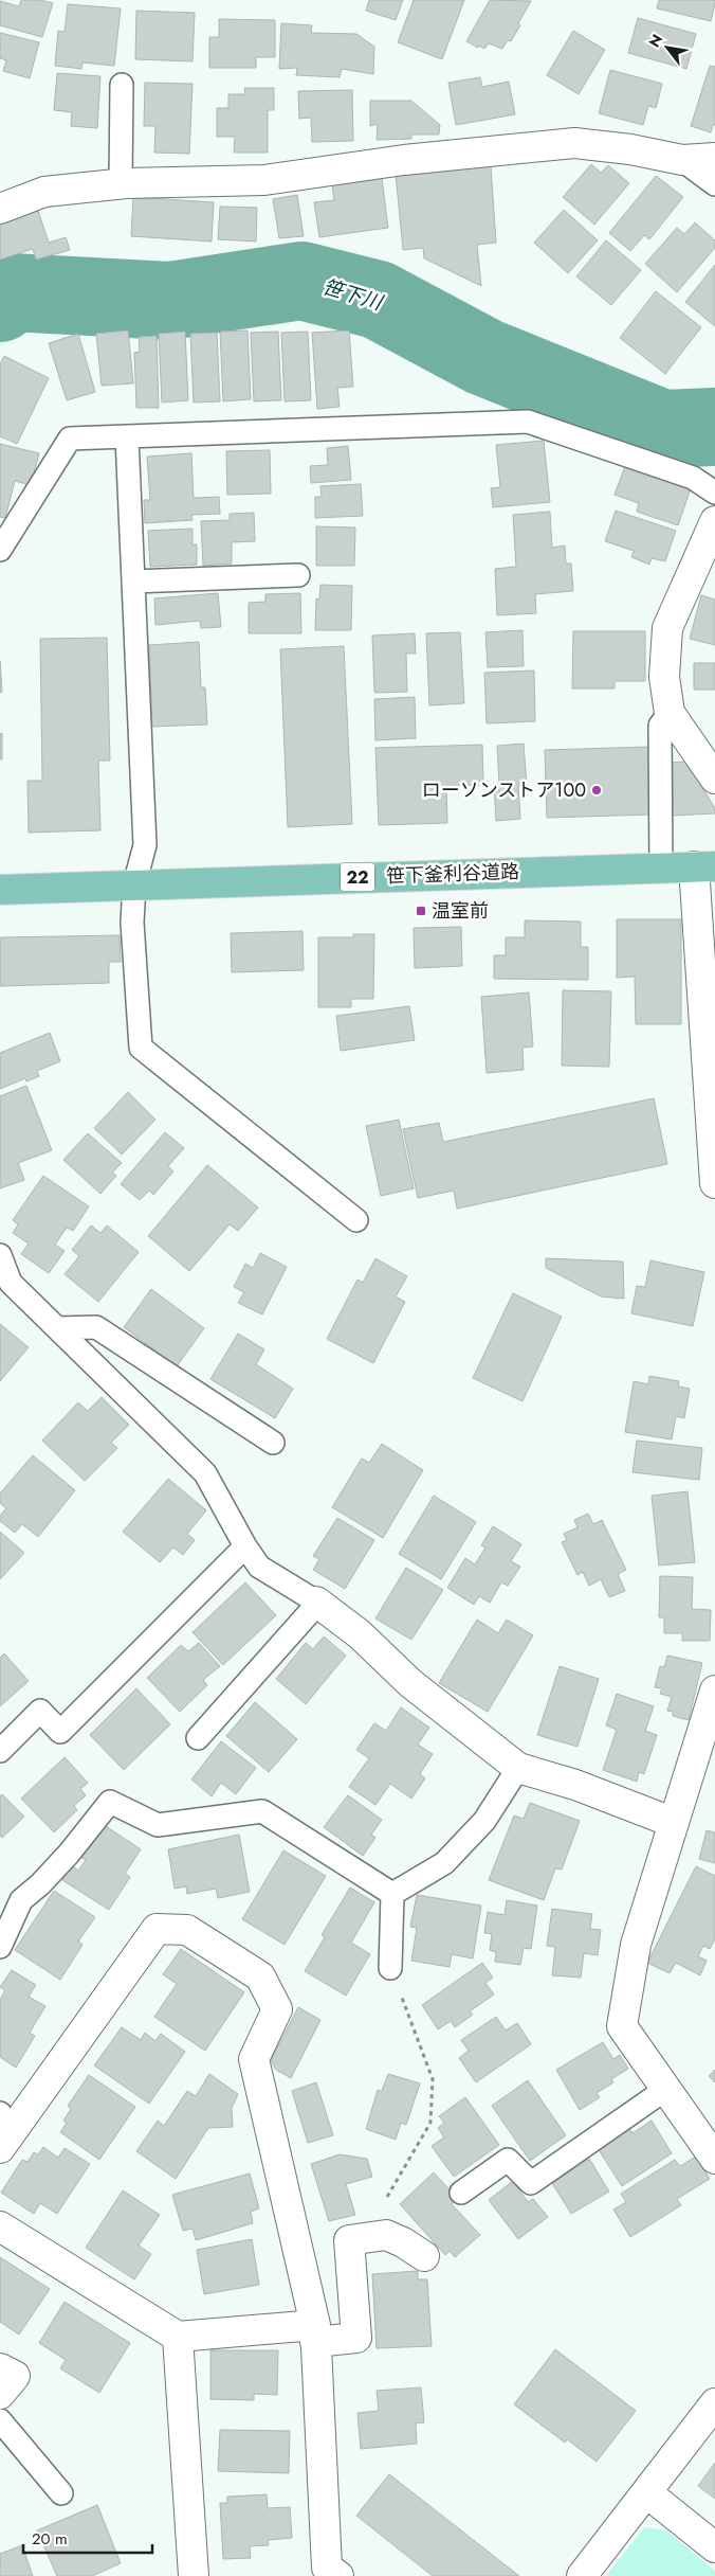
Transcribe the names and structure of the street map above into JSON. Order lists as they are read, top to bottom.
{
  "streets": {
    "main road": ["笹下釜利谷道路", "22"]
  },
  "water": ["笹下川"],
  "places": {
    "other": ["ローソンストア100"],
    "transit": ["温室前"]
  },
  "scale_bar": "20 m",
  "north": "top left"
}
